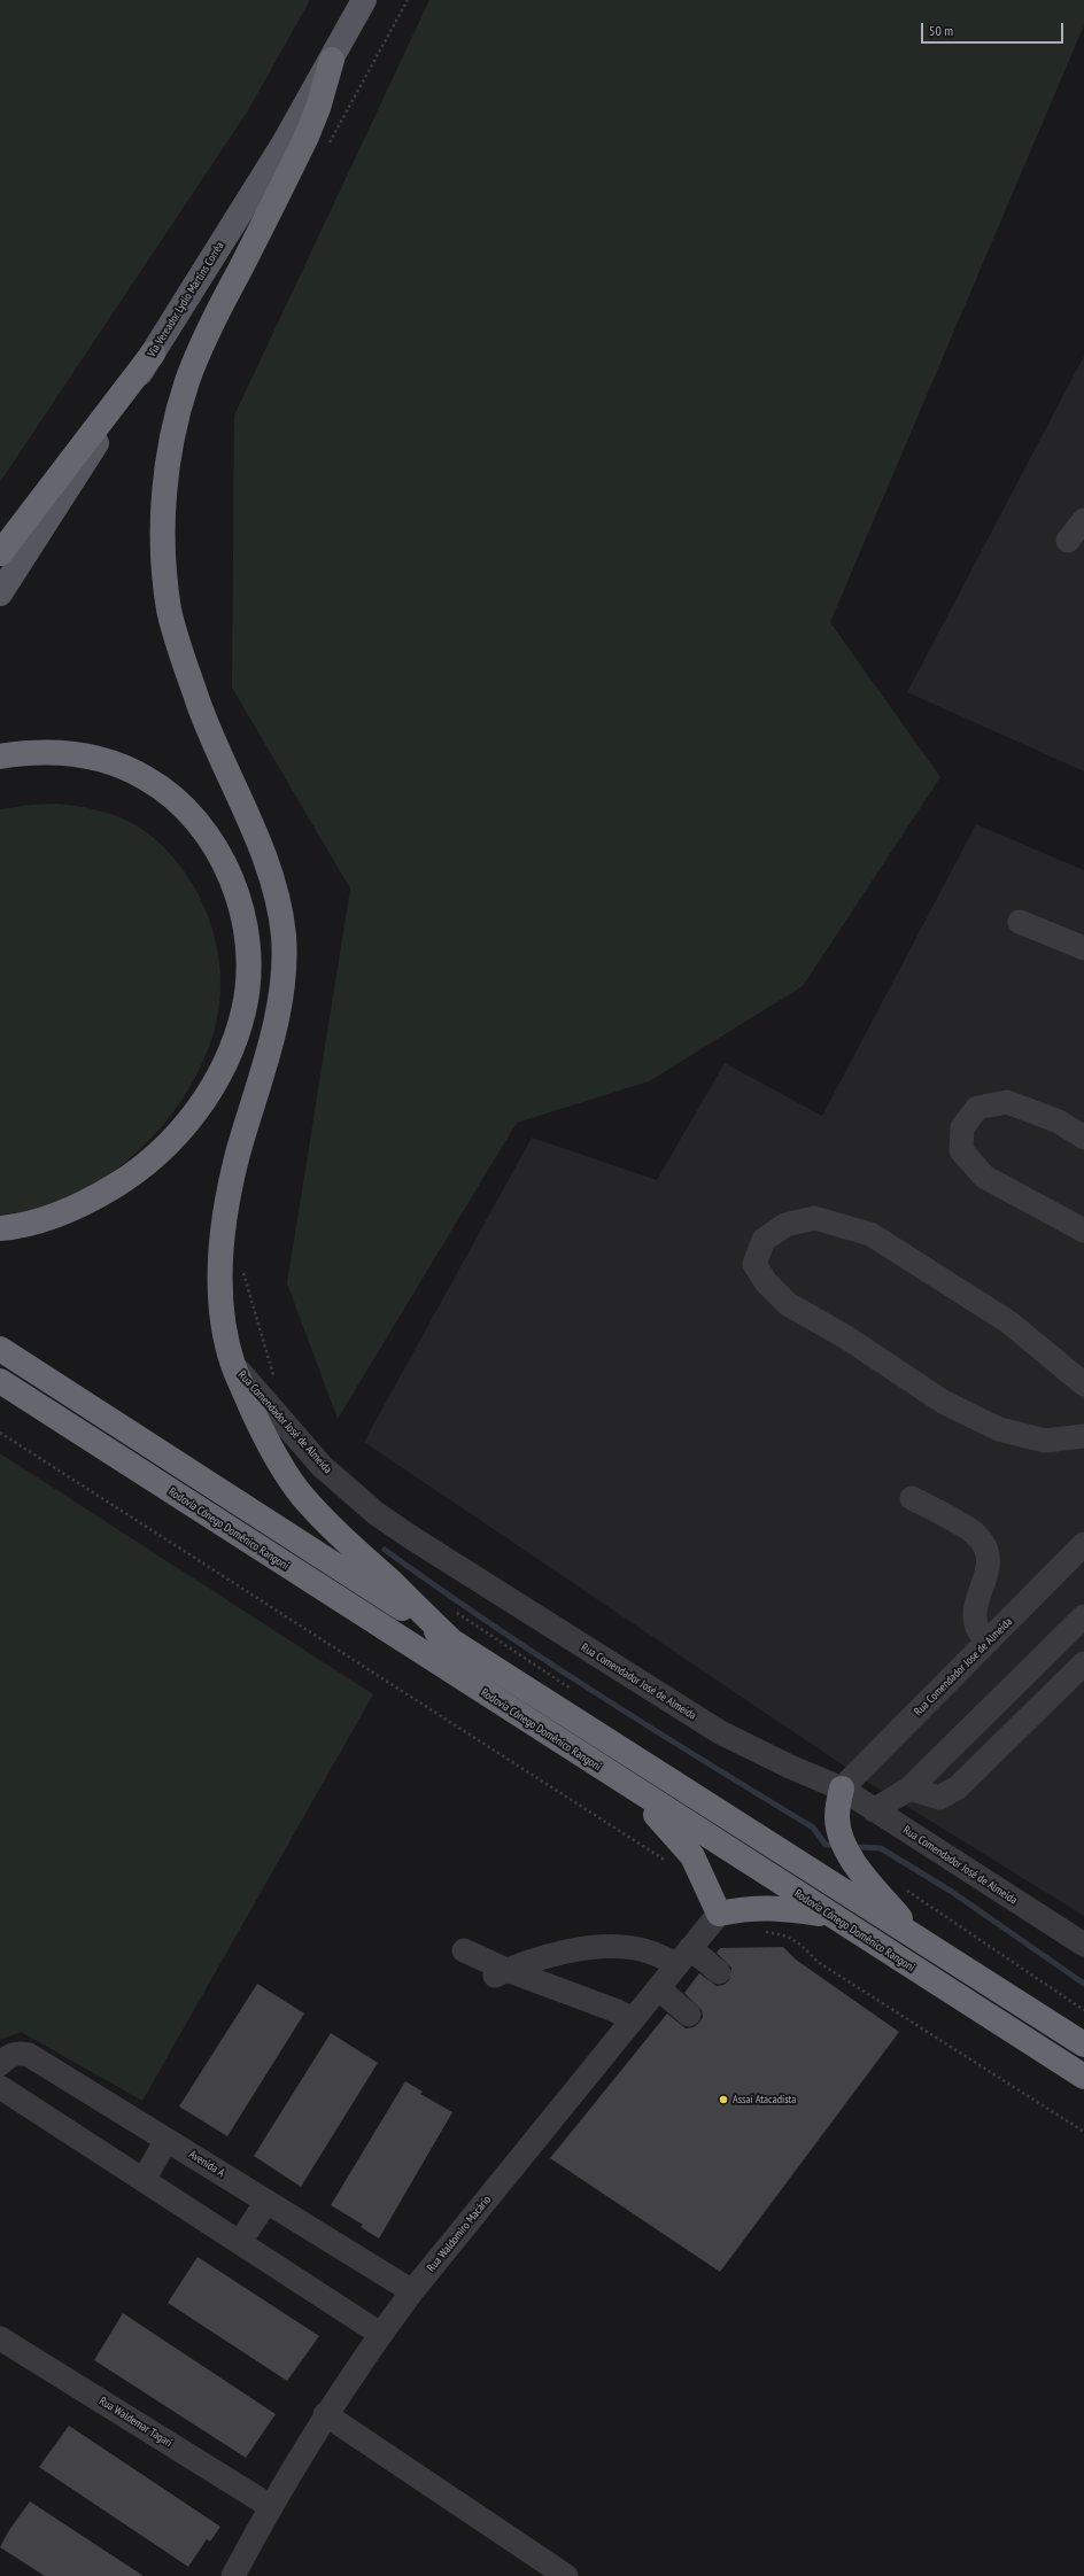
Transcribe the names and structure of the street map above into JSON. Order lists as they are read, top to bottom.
{
  "streets": {
    "highway": ["Rodovia Cônego Domênico Rangoni"],
    "main road": ["Via Vereador Lydio Martins Corrêa"],
    "street": [
      "Rua Comendador José de Almeida",
      "Rua Comendador Jose de Almeida",
      "Avenida A",
      "Rua Waldomiro Macário",
      "Rua Waldemar Tagari"
    ]
  },
  "crossings": [
    ["Rua Comendador José de Almeida", "Rua Comendador Jose de Almeida"],
    ["Avenida A", "Rua Waldomiro Macário"],
    ["Rua Waldomiro Macário", "Rua Waldemar Tagari"]
  ],
  "places": ["Assaí Atacadista"],
  "scale_bar": "50 m"
}
